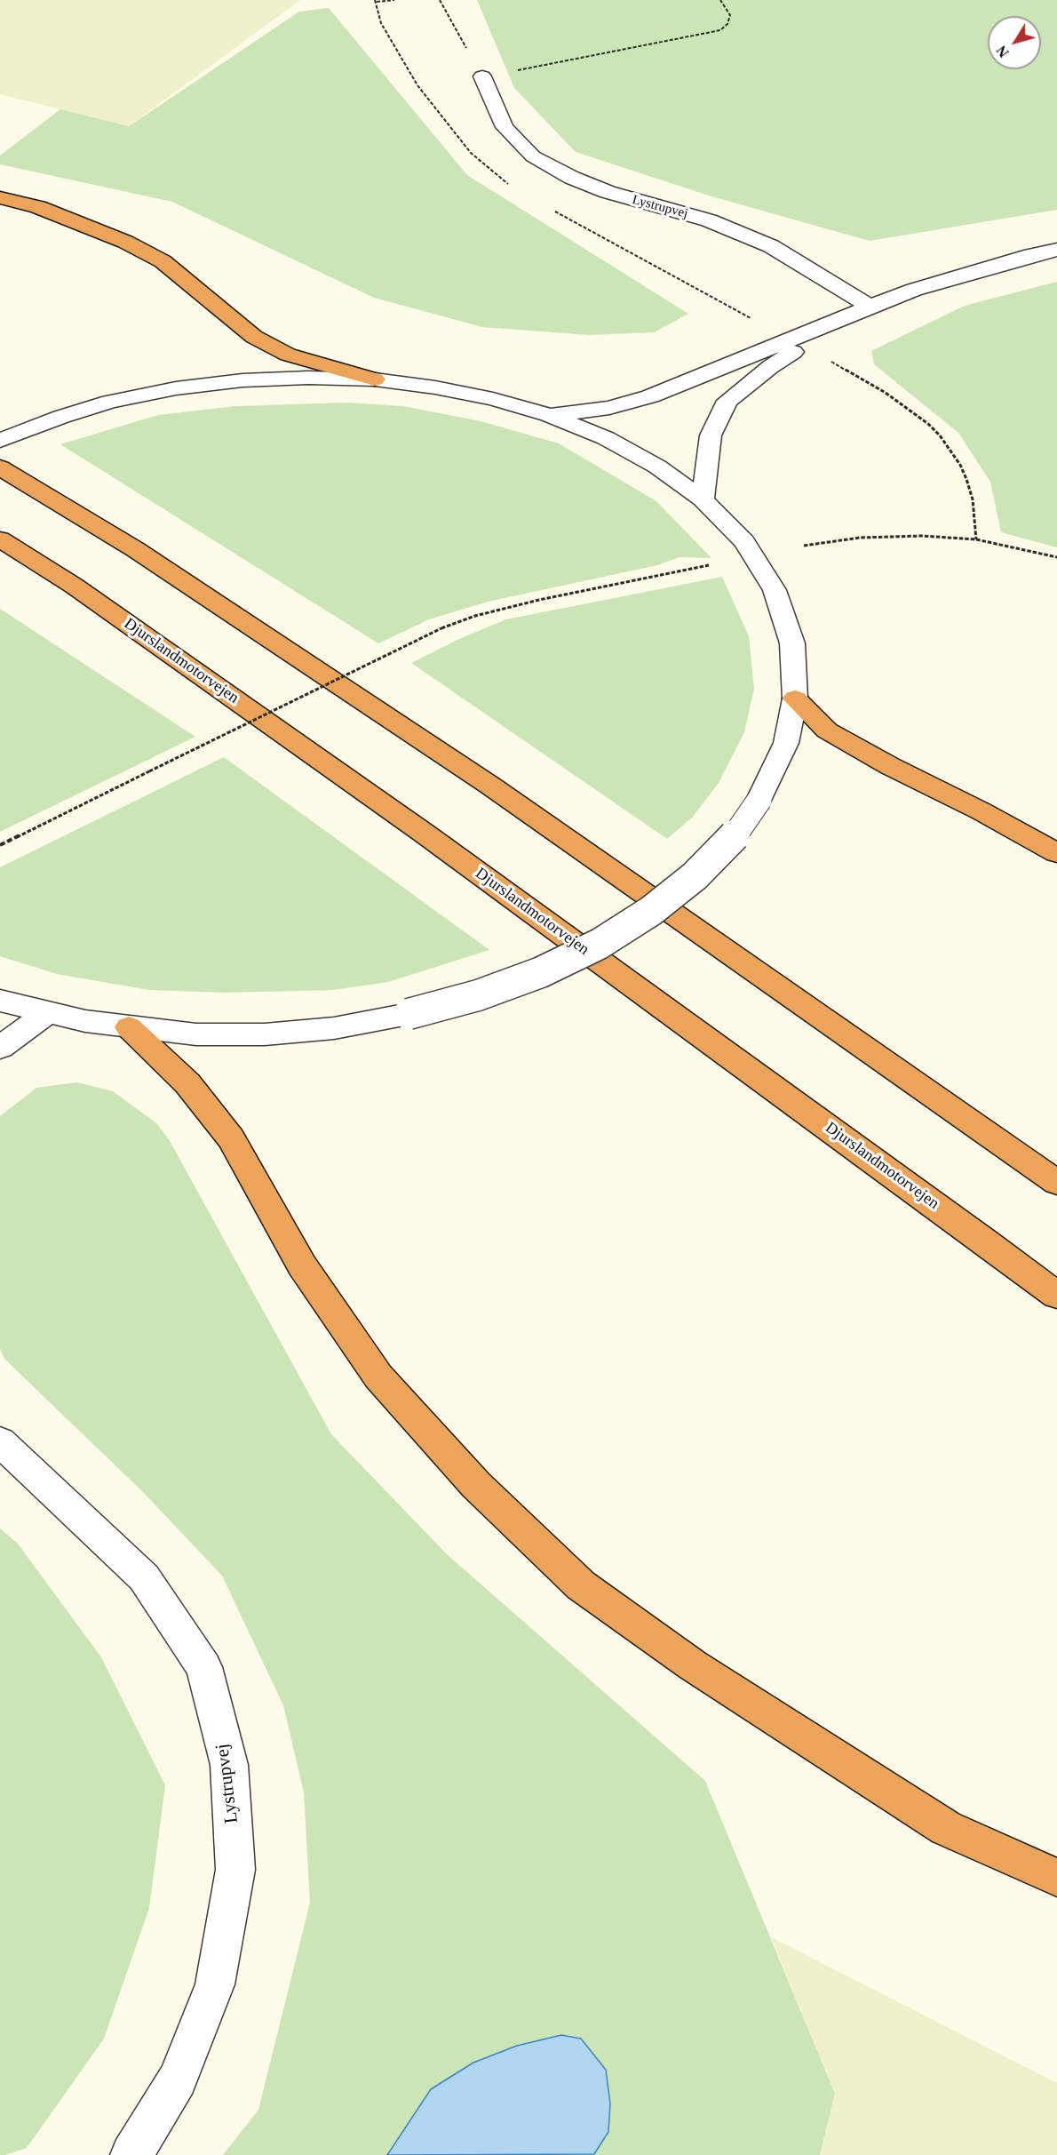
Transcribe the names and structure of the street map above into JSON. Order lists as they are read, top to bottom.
{
  "streets": {
    "highway": ["Djurslandmotorvejen"],
    "street": ["Lystrupvej"]
  },
  "north": "bottom left"
}
